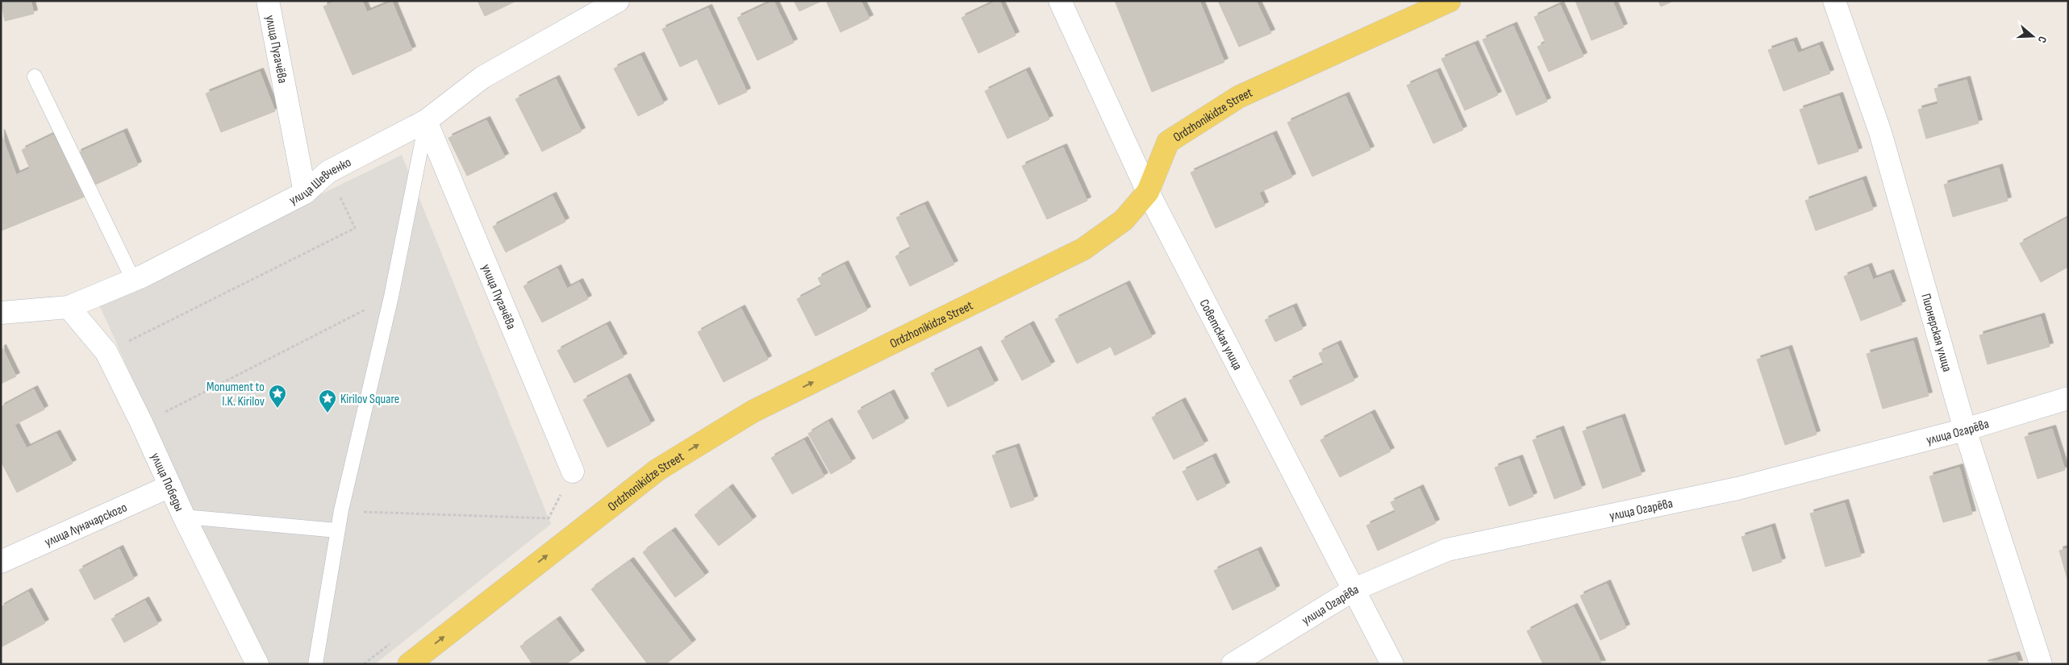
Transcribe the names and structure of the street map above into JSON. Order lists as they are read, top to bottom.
{
  "streets": {
    "main road": ["Ordzhonikidze Street"],
    "street": [
      "улица Пугачёва",
      "улица Шевченко",
      "Пионерская улица",
      "Советская улица",
      "улица Огарёва",
      "улица Победы",
      "улица Луначарского"
    ]
  },
  "crossings": [
    ["улица Пугачёва", "улица Шевченко"],
    ["Ordzhonikidze Street", "Советская улица"],
    ["улица Шевченко", "улица Победы"],
    ["Пионерская улица", "улица Огарёва"],
    ["Советская улица", "улица Огарёва"],
    ["улица Победы", "улица Луначарского"]
  ],
  "one_way": ["Ordzhonikidze Street"],
  "places": {
    "place": ["Monument to I.K. Kirilov", "Kirilov Square"]
  },
  "north": "right"
}
